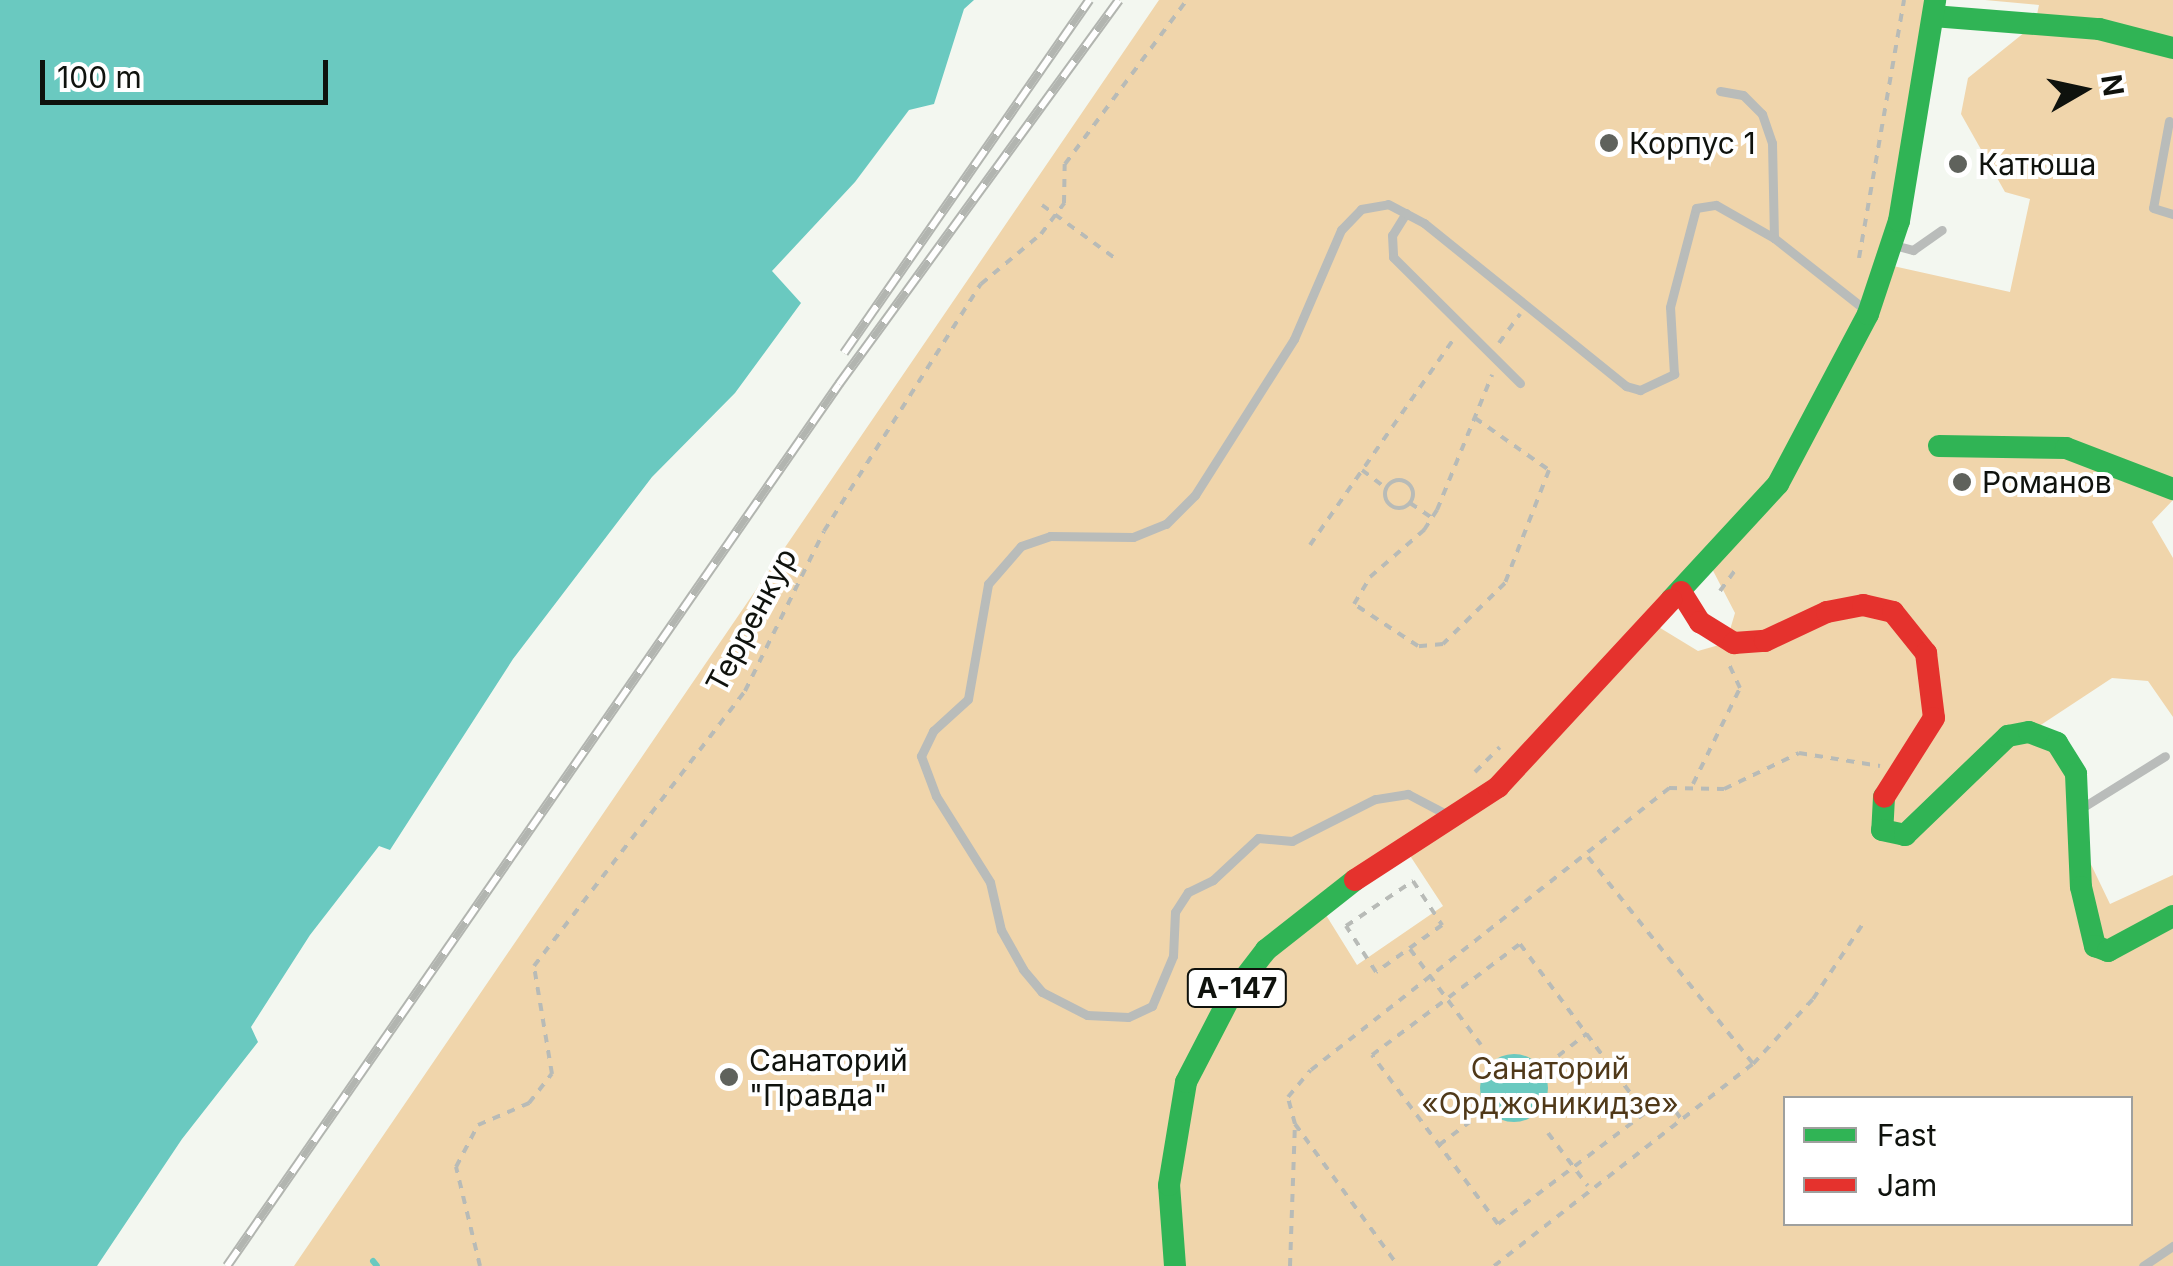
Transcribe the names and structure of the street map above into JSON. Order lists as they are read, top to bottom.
{
  "streets": {
    "main road": ["А-147"],
    "path": ["Терренкур"]
  },
  "parks": ["Санаторий «Орджоникидзе»"],
  "places": [
    "Корпус 1",
    "Катюша",
    "Романов",
    "Санаторий \"Правда\""
  ],
  "legend": ["Fast", "Jam"],
  "scale_bar": "100 m",
  "north": "right"
}
